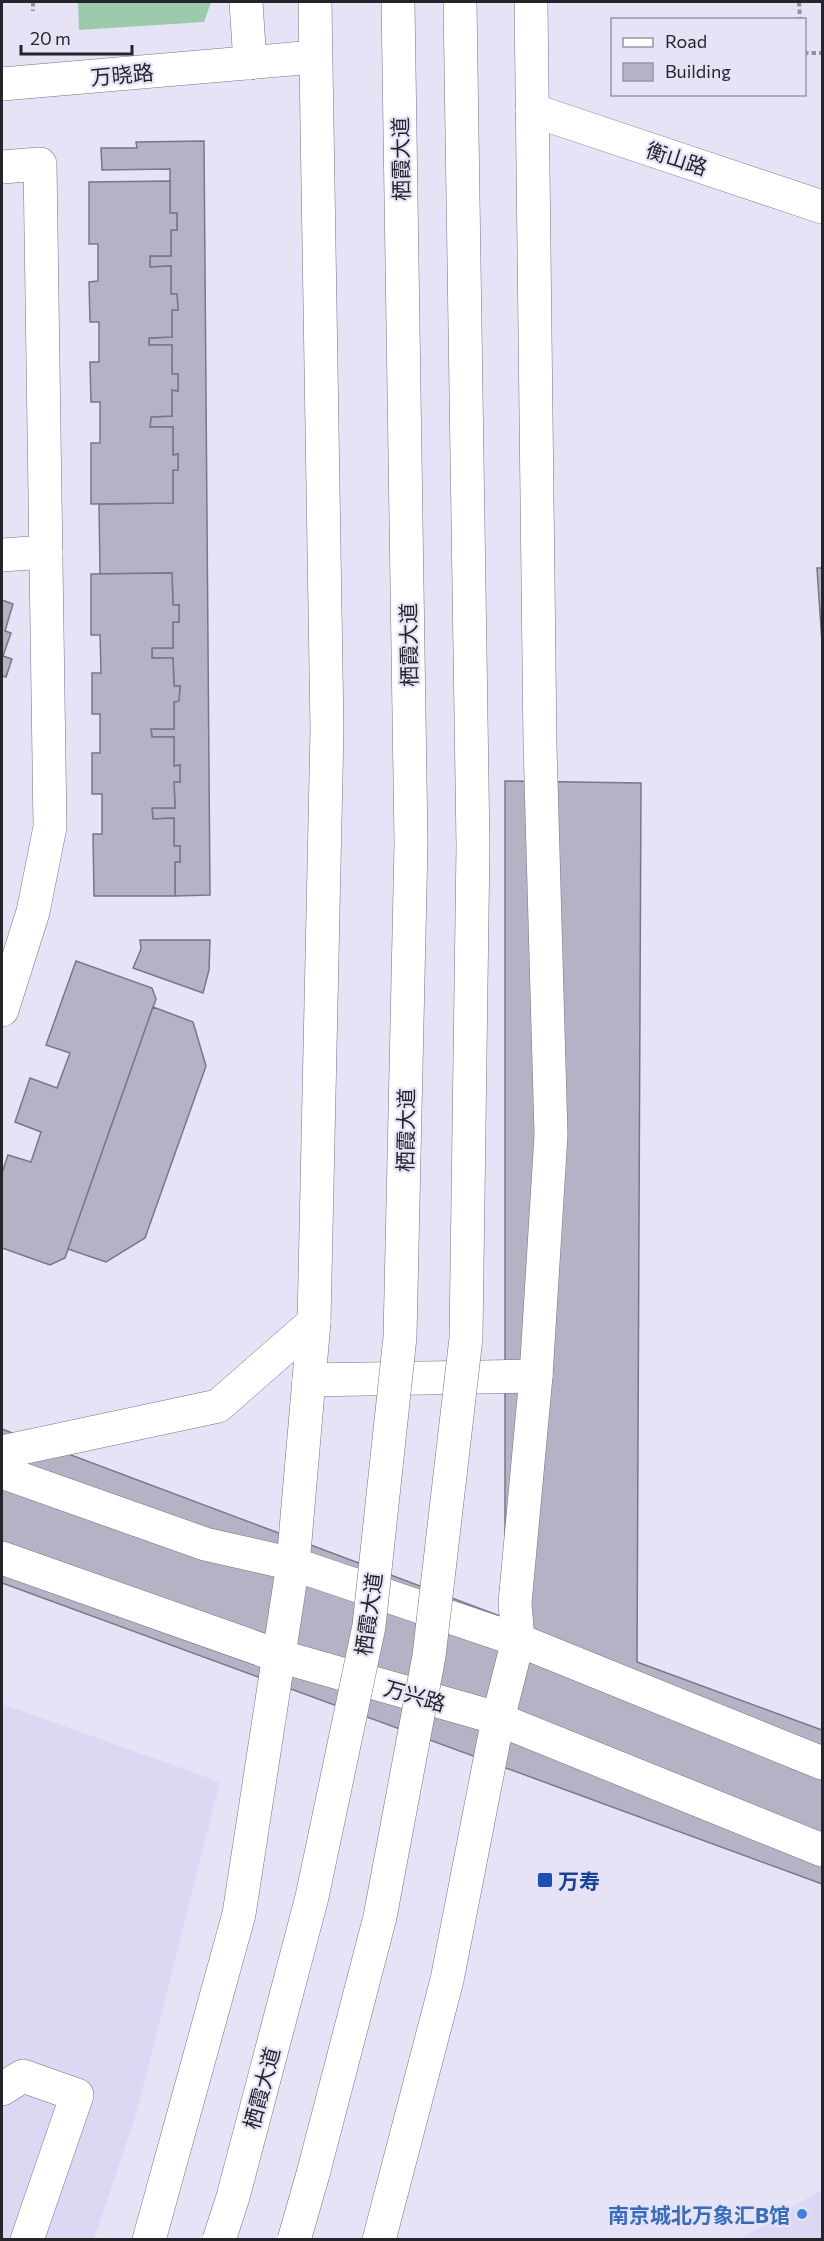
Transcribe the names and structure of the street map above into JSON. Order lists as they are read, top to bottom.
{
  "streets": {
    "main road": [
      "万晓路",
      "衡山路",
      "栖霞大道",
      "万兴路"
    ]
  },
  "places": {
    "transit": ["万寿"],
    "other": ["南京城北万象汇B馆"]
  },
  "legend": ["Road", "Building"],
  "scale_bar": "20 m"
}
